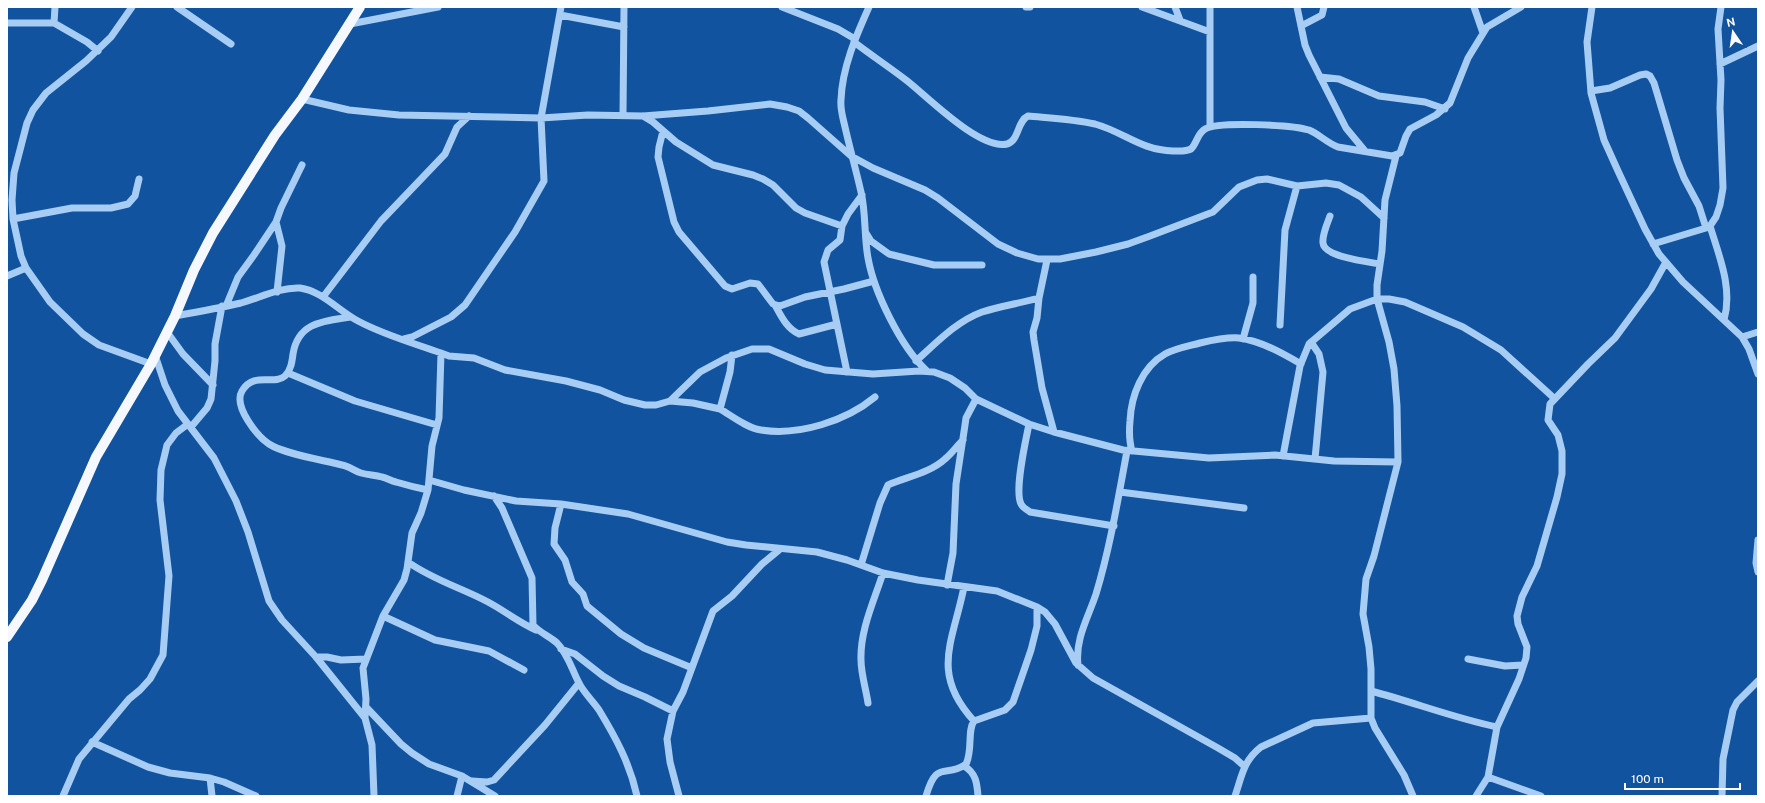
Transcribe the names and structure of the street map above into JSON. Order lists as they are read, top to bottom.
{
  "scale_bar": "100 m",
  "north": "top"
}
